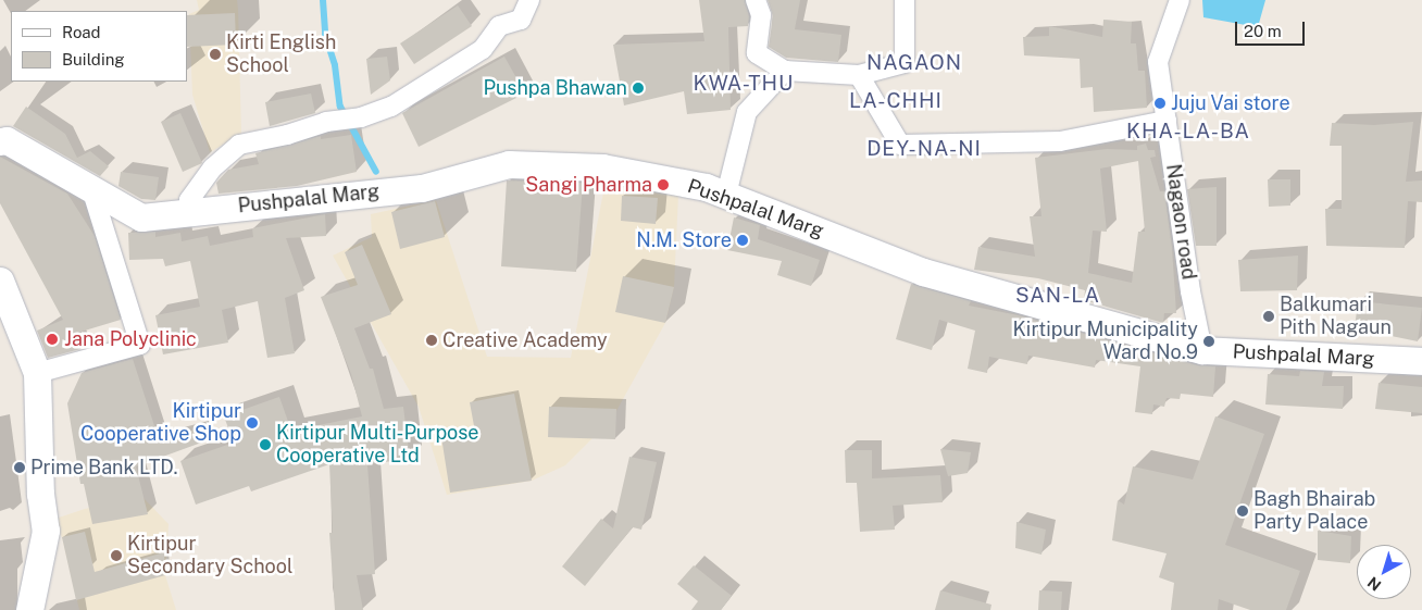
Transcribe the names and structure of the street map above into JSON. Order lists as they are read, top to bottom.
{
  "streets": {
    "street": ["Pushpalal Marg", "Nagaon road"]
  },
  "crossings": [
    ["Pushpalal Marg", "Nagaon road"]
  ],
  "districts": [
    "NAGAON",
    "KWA-THU",
    "LA-CHHI",
    "KHA-LA-BA",
    "DEY-NA-NI",
    "SAN-LA"
  ],
  "places": [
    "Kirti English School",
    "Pushpa Bhawan",
    "Juju Vai store",
    "Sangi Pharma",
    "N.M. Store",
    "Balkumari Pith Nagaun",
    "Jana Polyclinic",
    "Creative Academy",
    "Kirtipur Municipality Ward No.9",
    "Kirtipur Cooperative Shop",
    "Kirtipur Multi-Purpose Cooperative Ltd",
    "Prime Bank LTD.",
    "Bagh Bhairab Party Palace",
    "Kirtipur Secondary School"
  ],
  "legend": ["Road", "Building"],
  "scale_bar": "20 m",
  "north": "bottom left"
}
